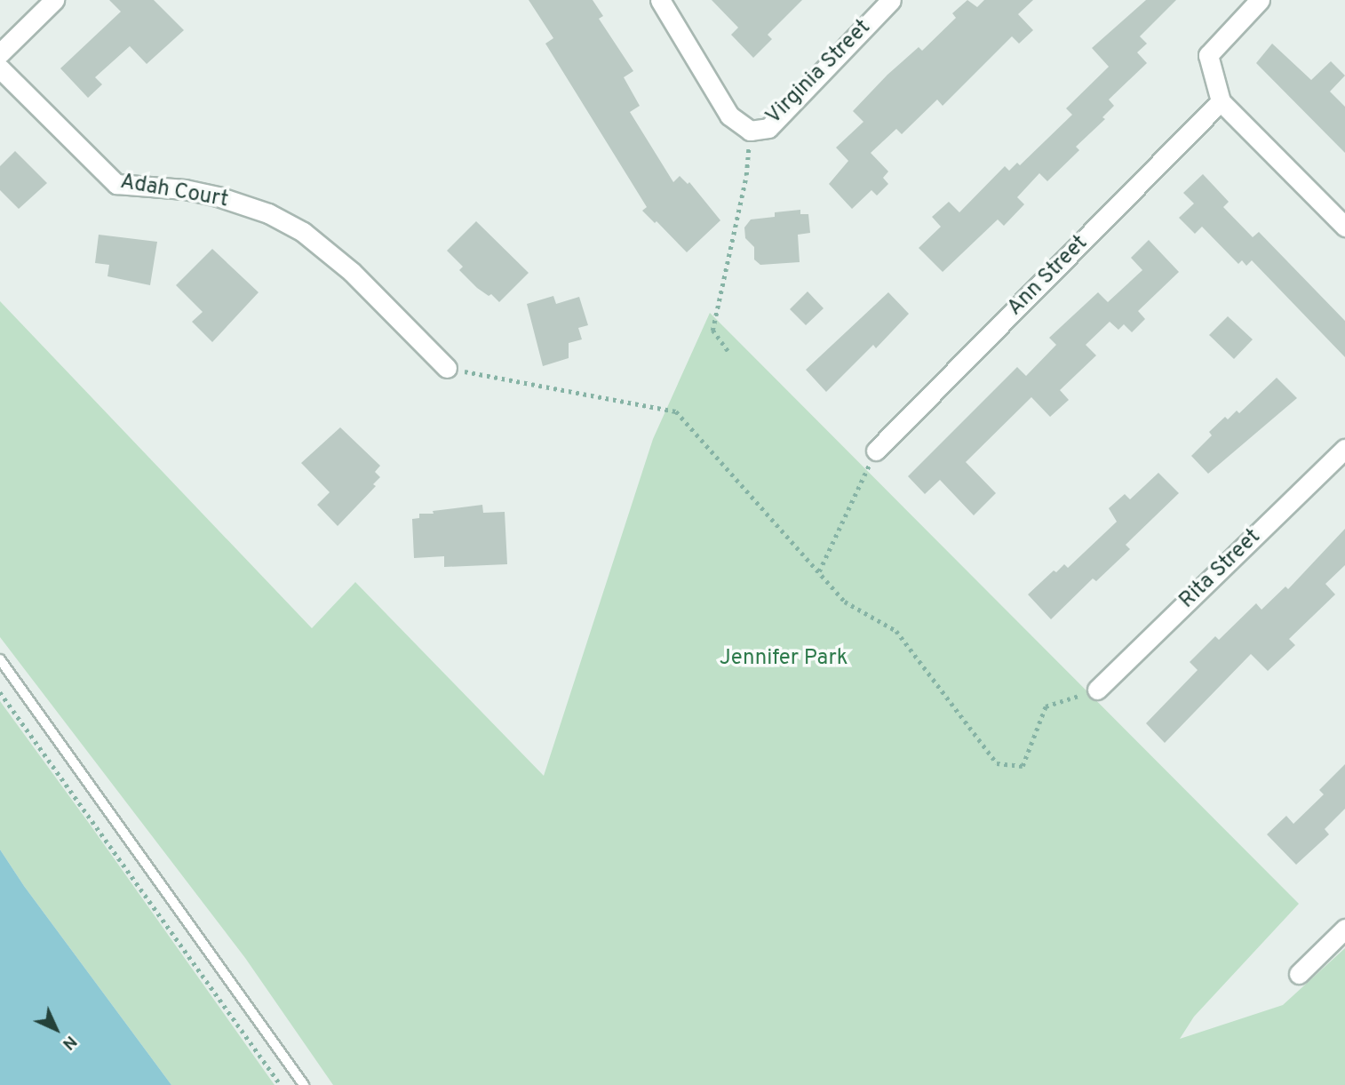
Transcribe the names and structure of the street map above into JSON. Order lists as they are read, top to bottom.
{
  "streets": {
    "street": [
      "Virginia Street",
      "Adah Court",
      "Ann Street",
      "Rita Street"
    ]
  },
  "parks": ["Jennifer Park"],
  "north": "bottom right"
}
